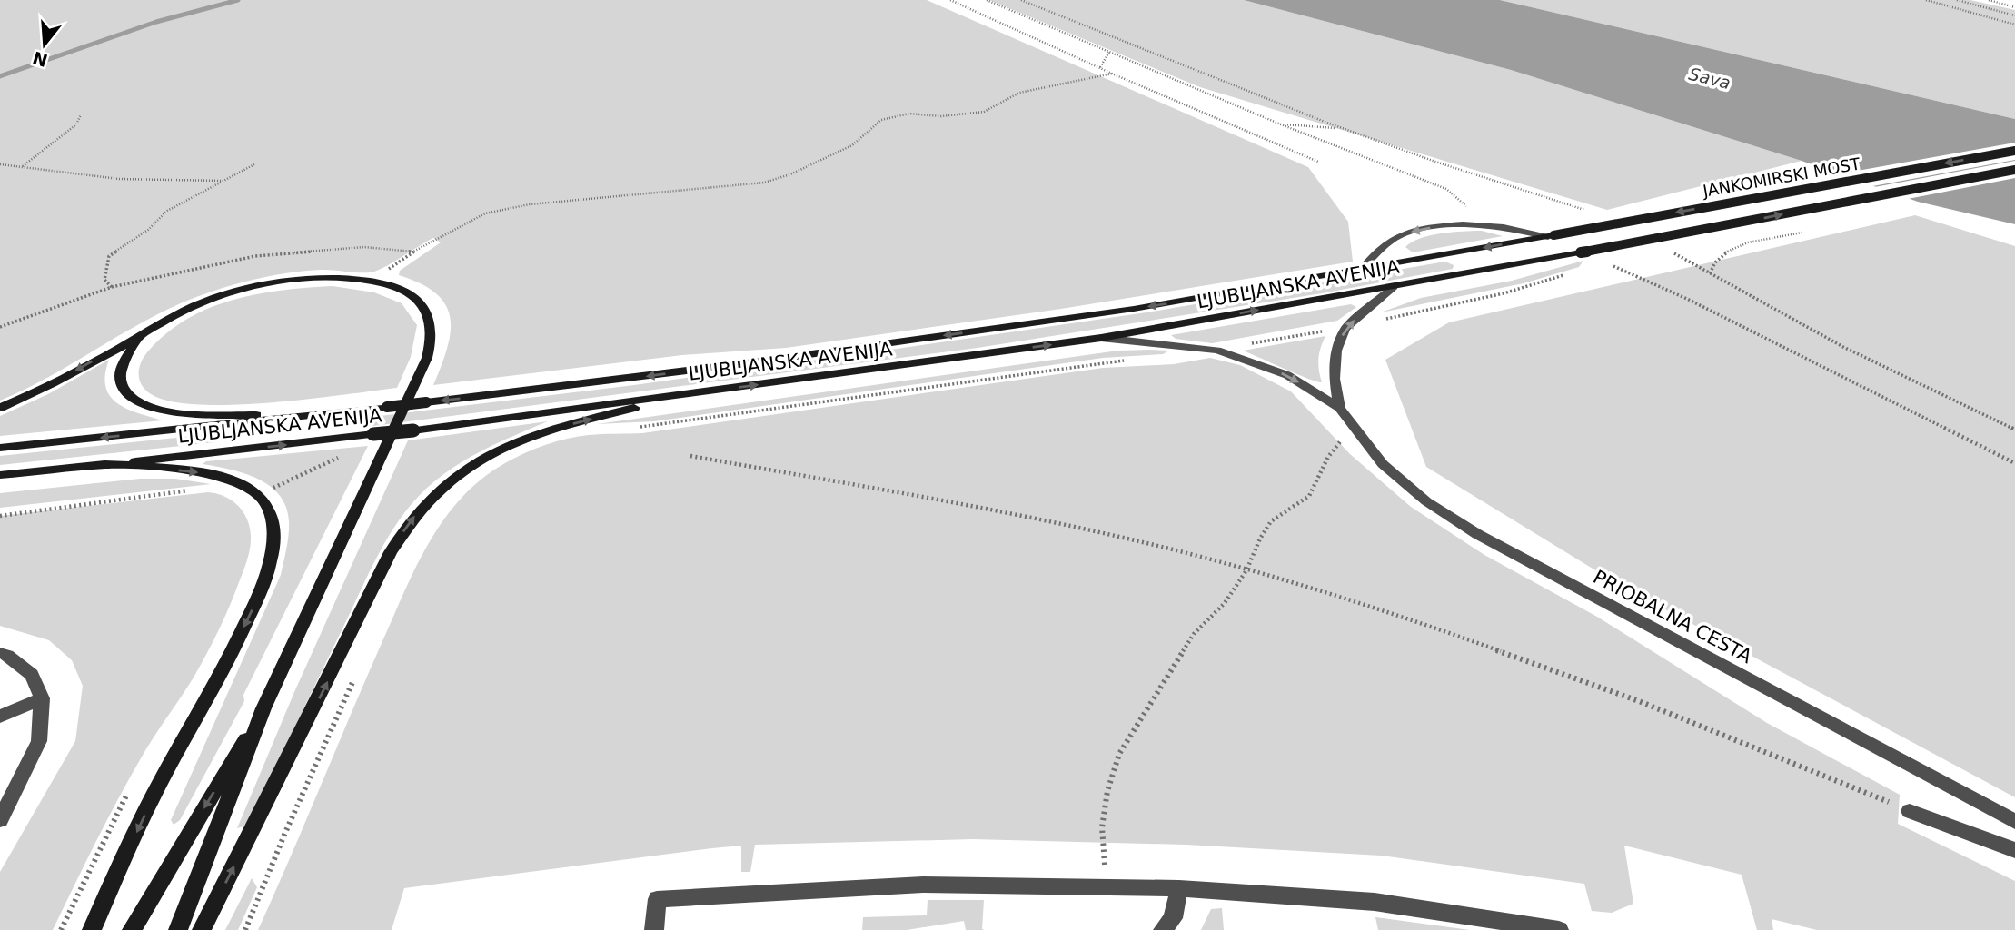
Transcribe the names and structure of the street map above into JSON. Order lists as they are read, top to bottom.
{
  "streets": {
    "main road": ["JANKOMIRSKI MOST", "LJUBLJANSKA AVENIJA"],
    "street": ["PRIOBALNA CESTA"]
  },
  "crossings": [
    ["JANKOMIRSKI MOST", "LJUBLJANSKA AVENIJA"],
    ["LJUBLJANSKA AVENIJA", "PRIOBALNA CESTA"]
  ],
  "water": ["Sava"],
  "north": "bottom"
}
